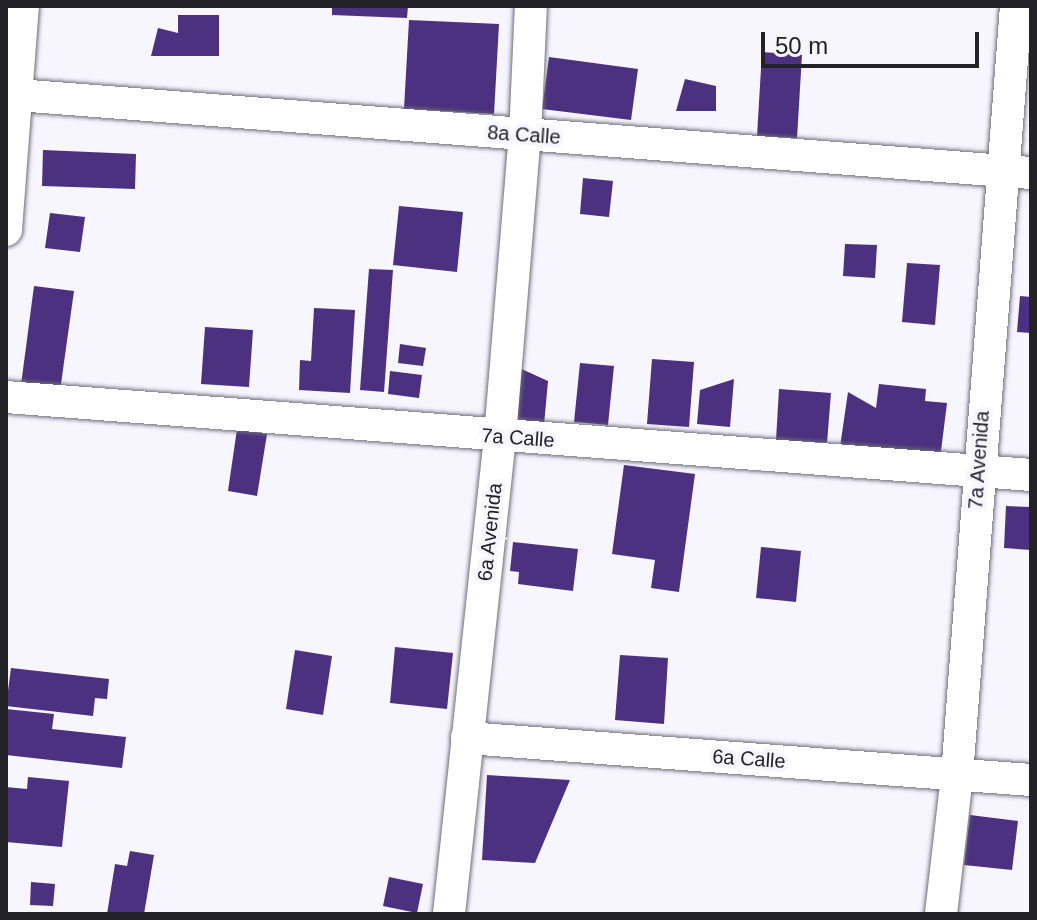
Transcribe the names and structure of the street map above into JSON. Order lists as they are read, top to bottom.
{
  "streets": {
    "street": [
      "8a Calle",
      "7a Calle",
      "7a Avenida",
      "6a Avenida",
      "6a Calle"
    ]
  },
  "crossings": [
    ["8a Calle", "7a Avenida"],
    ["8a Calle", "6a Avenida"],
    ["7a Calle", "7a Avenida"],
    ["7a Calle", "6a Avenida"],
    ["7a Avenida", "6a Calle"],
    ["6a Avenida", "6a Calle"]
  ],
  "scale_bar": "50 m"
}
